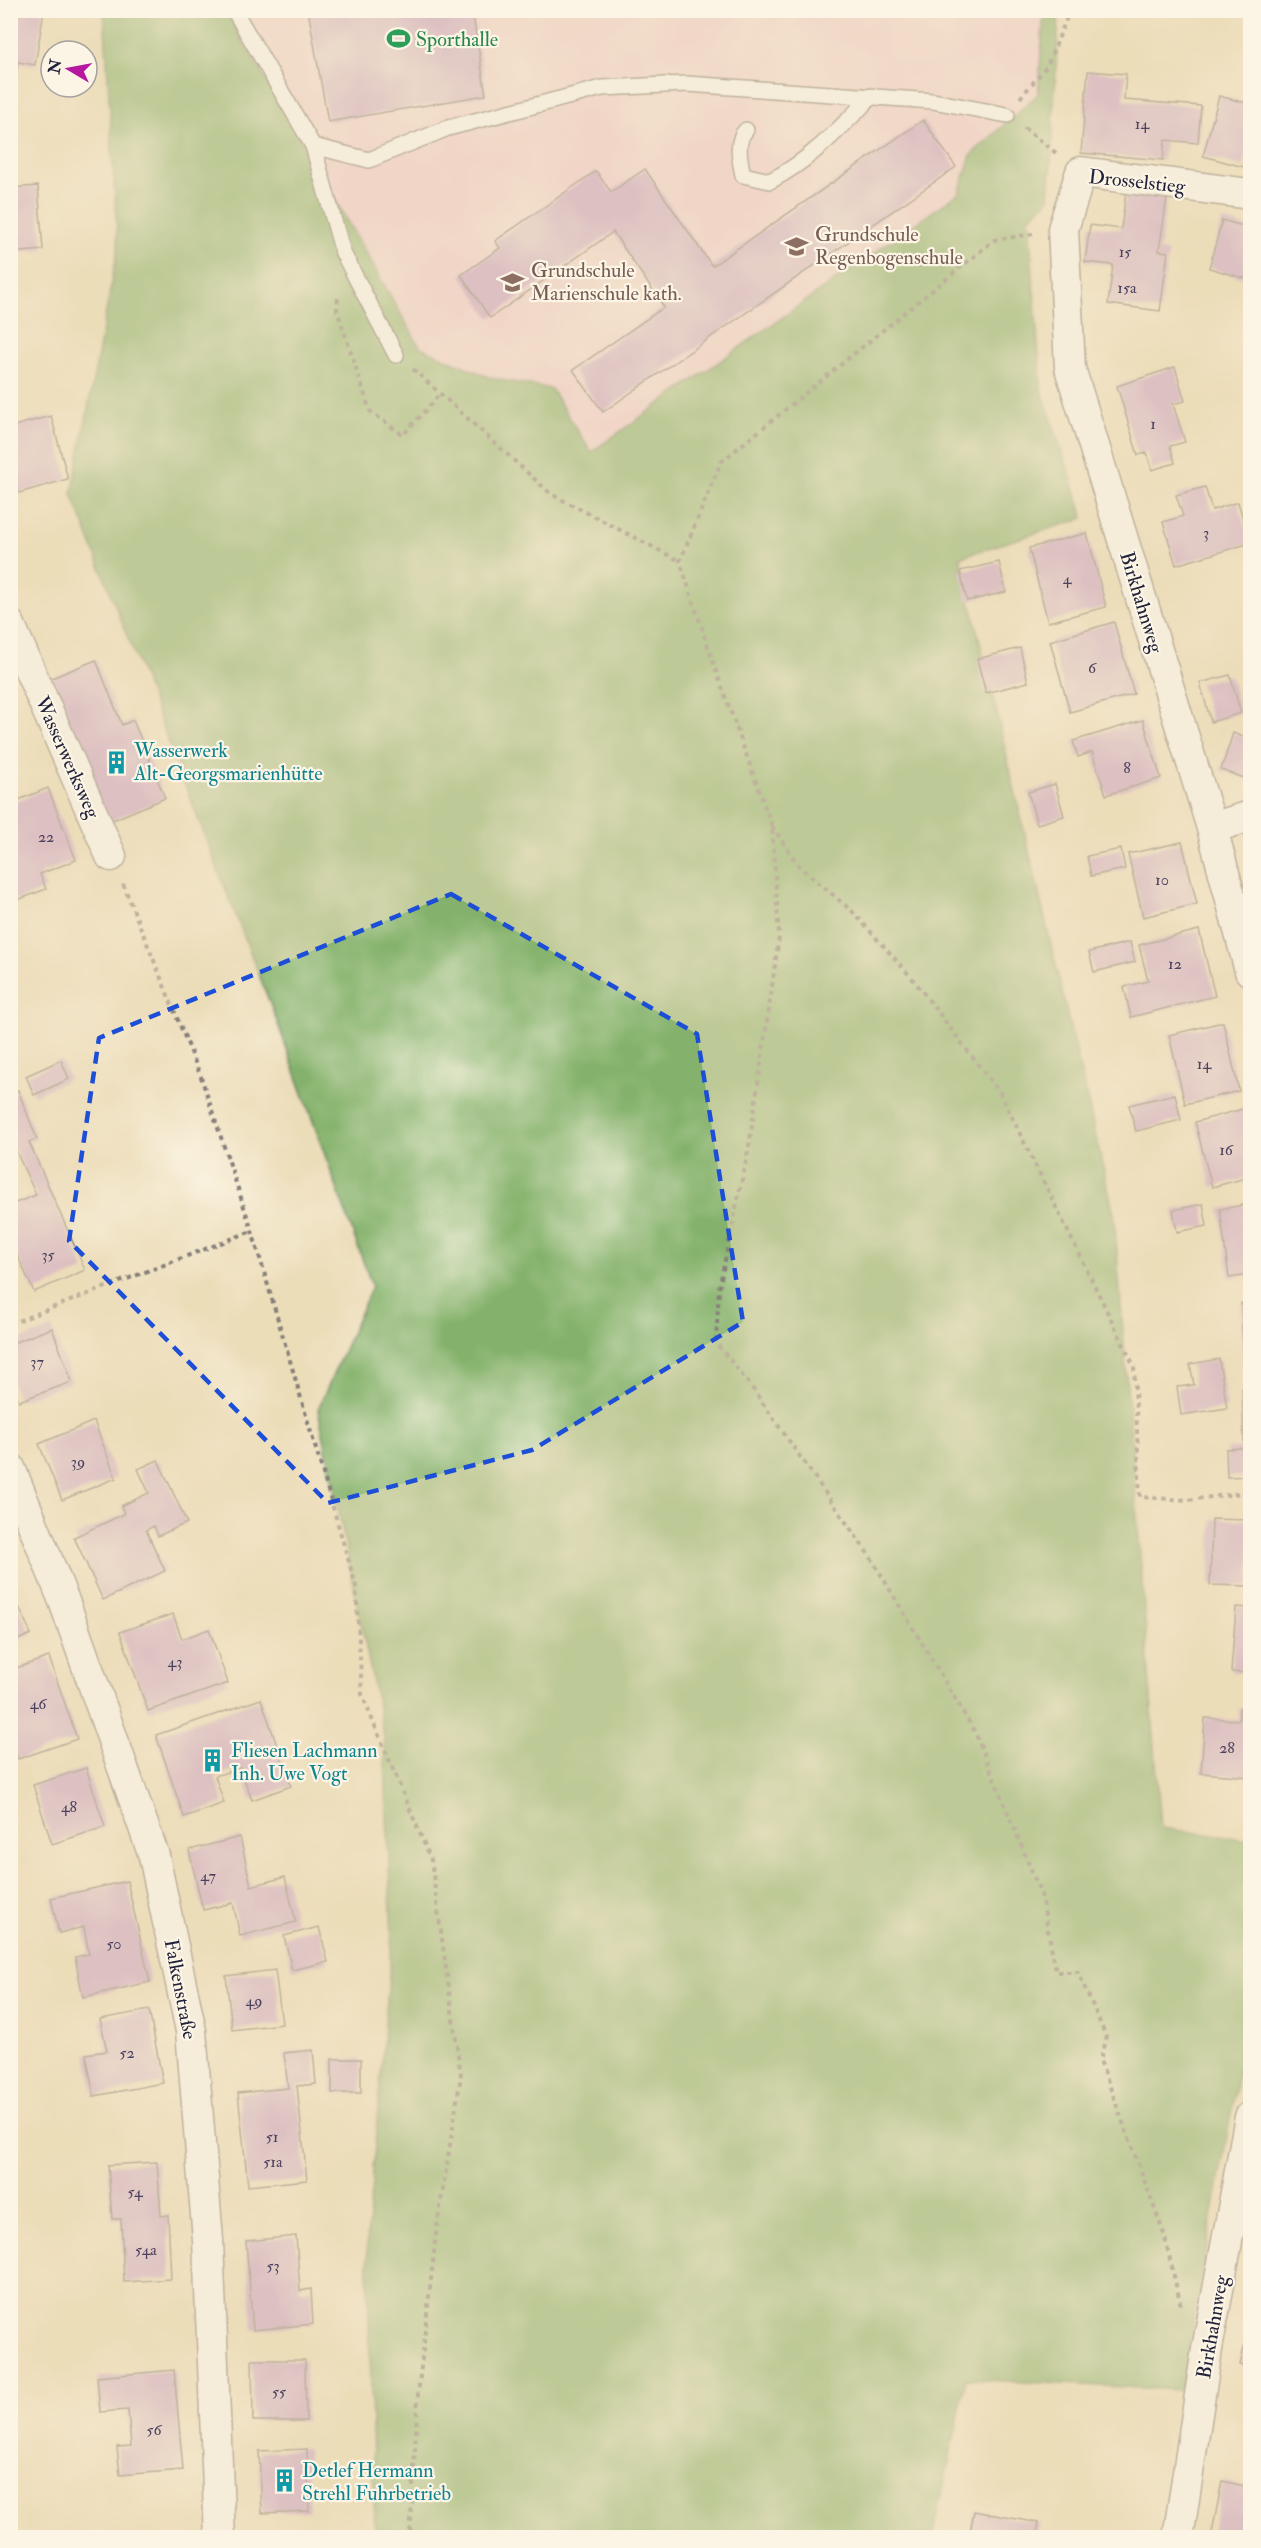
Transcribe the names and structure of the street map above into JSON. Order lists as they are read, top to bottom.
{
  "streets": {
    "street": [
      "Drosselstieg",
      "Birkhahnweg",
      "Wasserwerksweg",
      "Falkenstraße"
    ]
  },
  "crossings": [
    ["Drosselstieg", "Birkhahnweg"]
  ],
  "places": {
    "sports": ["Sporthalle"],
    "school or university": ["Grundschule Regenbogenschule", "Grundschule Marienschule kath."],
    "building": ["Wasserwerk Alt-Georgsmarienhütte", "Fliesen Lachmann Inh. Uwe Vogt", "Detlef Hermann Strehl Fuhrbetrieb"]
  },
  "house_numbers": [
    "14",
    "15",
    "15a",
    "1",
    "3",
    "4",
    "6",
    "8",
    "22",
    "10",
    "12",
    "14",
    "16",
    "35",
    "37",
    "39",
    "43",
    "46",
    "28",
    "48",
    "47",
    "50",
    "49",
    "52",
    "51",
    "51a",
    "54",
    "54a",
    "53",
    "55",
    "56"
  ],
  "north": "left"
}
